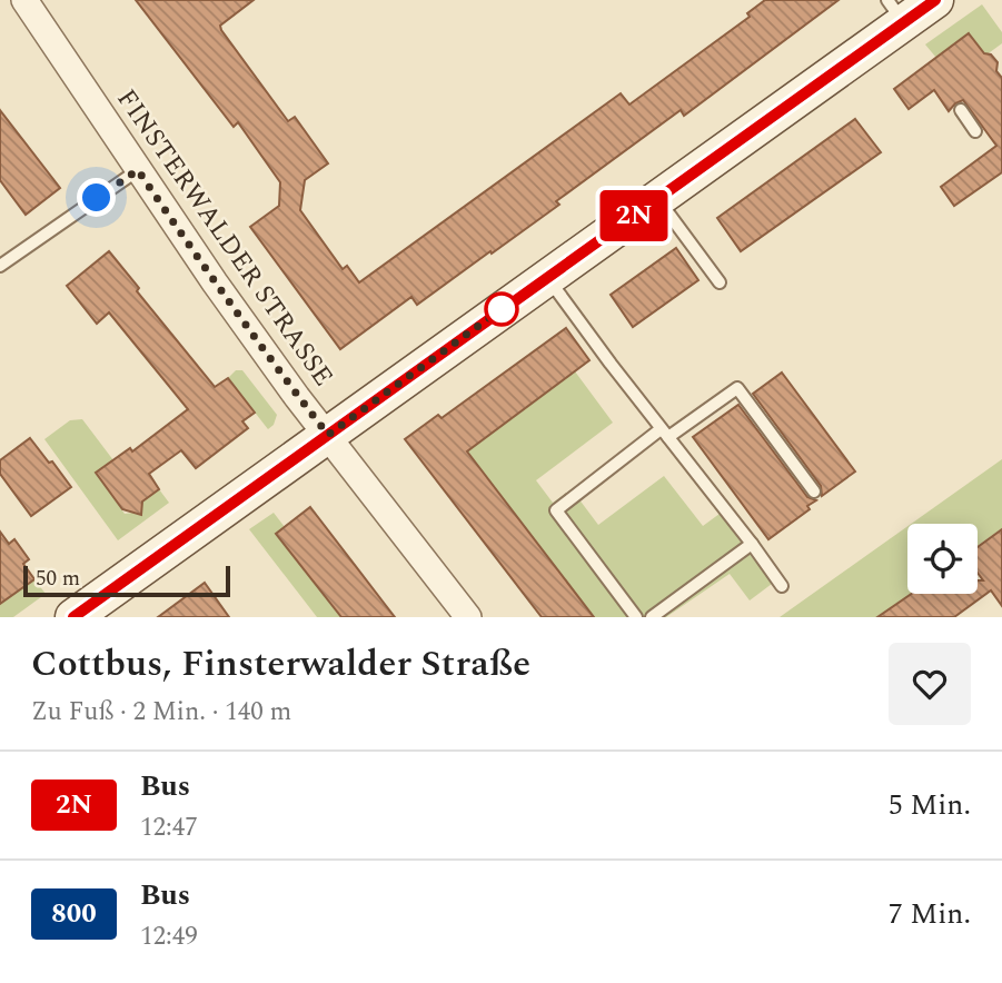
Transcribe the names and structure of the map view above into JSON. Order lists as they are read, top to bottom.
{
  "streets": {
    "street": ["FINSTERWALDER STRASSE"]
  },
  "lines": ["bus line 2N"],
  "scale_bar": "50 m",
  "page": {
    "on_map": "2N",
    "scale": "50 m",
    "heading": ["Cottbus, Finsterwalder Straße", "Zu Fuß · 2 Min. · 140 m"],
    "list": [
      {
        "mark": "2N",
        "name": "Bus",
        "note": "12:47",
        "value": "5 Min."
      },
      {
        "mark": "800",
        "name": "Bus",
        "note": "12:49",
        "value": "7 Min."
      }
    ]
  }
}
